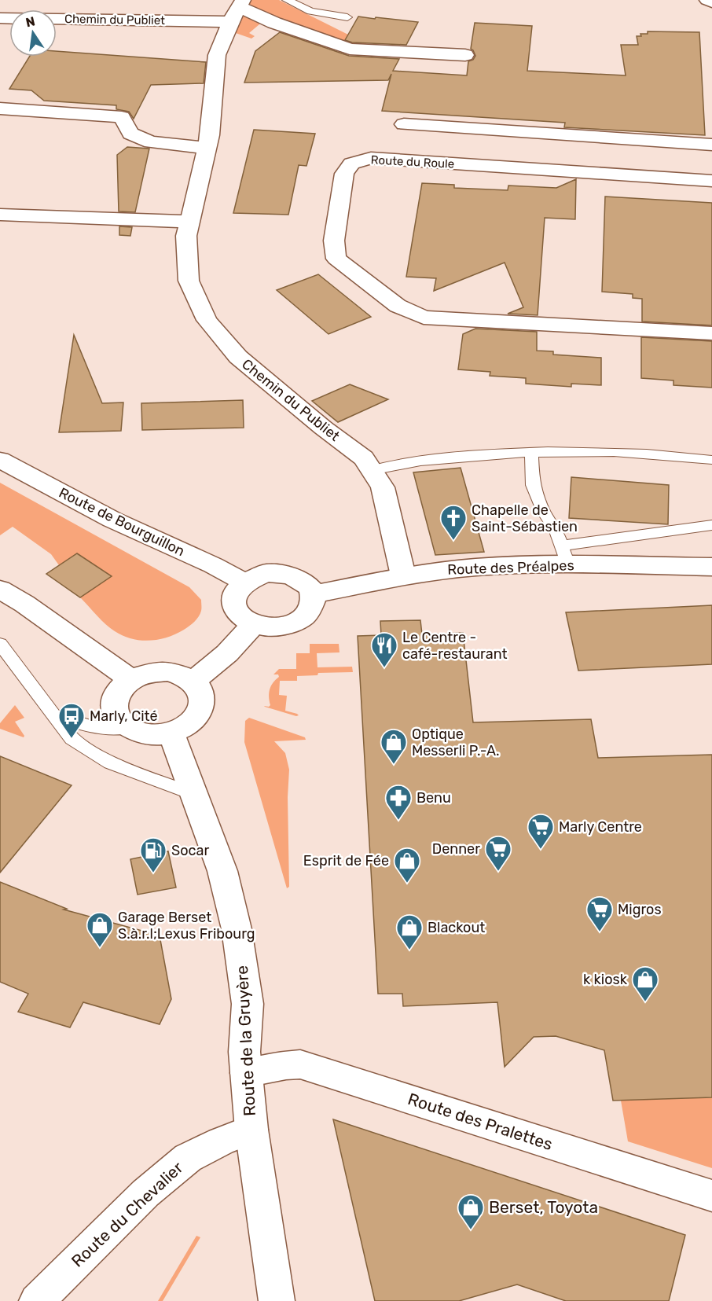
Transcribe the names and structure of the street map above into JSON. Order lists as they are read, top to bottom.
{
  "streets": {
    "street": [
      "Chemin du Publiet",
      "Route du Roule",
      "Route de Bourguillon",
      "Route des Préalpes",
      "Route de la Gruyère",
      "Route des Pralettes",
      "Route du Chevalier"
    ]
  },
  "crossings": [
    ["Chemin du Publiet", "Route des Préalpes"],
    ["Route de Bourguillon", "Route des Préalpes"],
    ["Route de la Gruyère", "Route des Pralettes"],
    ["Route de la Gruyère", "Route du Chevalier"]
  ],
  "places": {
    "church": ["Chapelle de Saint-Sébastien"],
    "restaurant": ["Le Centre - café-restaurant"],
    "bus stop": ["Marly, Cité"],
    "shop": [
      "Optique Messerli P.-A.",
      "Esprit de Fée",
      "Garage Berset S.à.r.l;Lexus Fribourg",
      "Blackout",
      "k kiosk",
      "Berset, Toyota"
    ],
    "pharmacy": ["Benu"],
    "supermarket": ["Marly Centre", "Denner", "Migros"],
    "fuel station": ["Socar"]
  },
  "north": "top"
}
